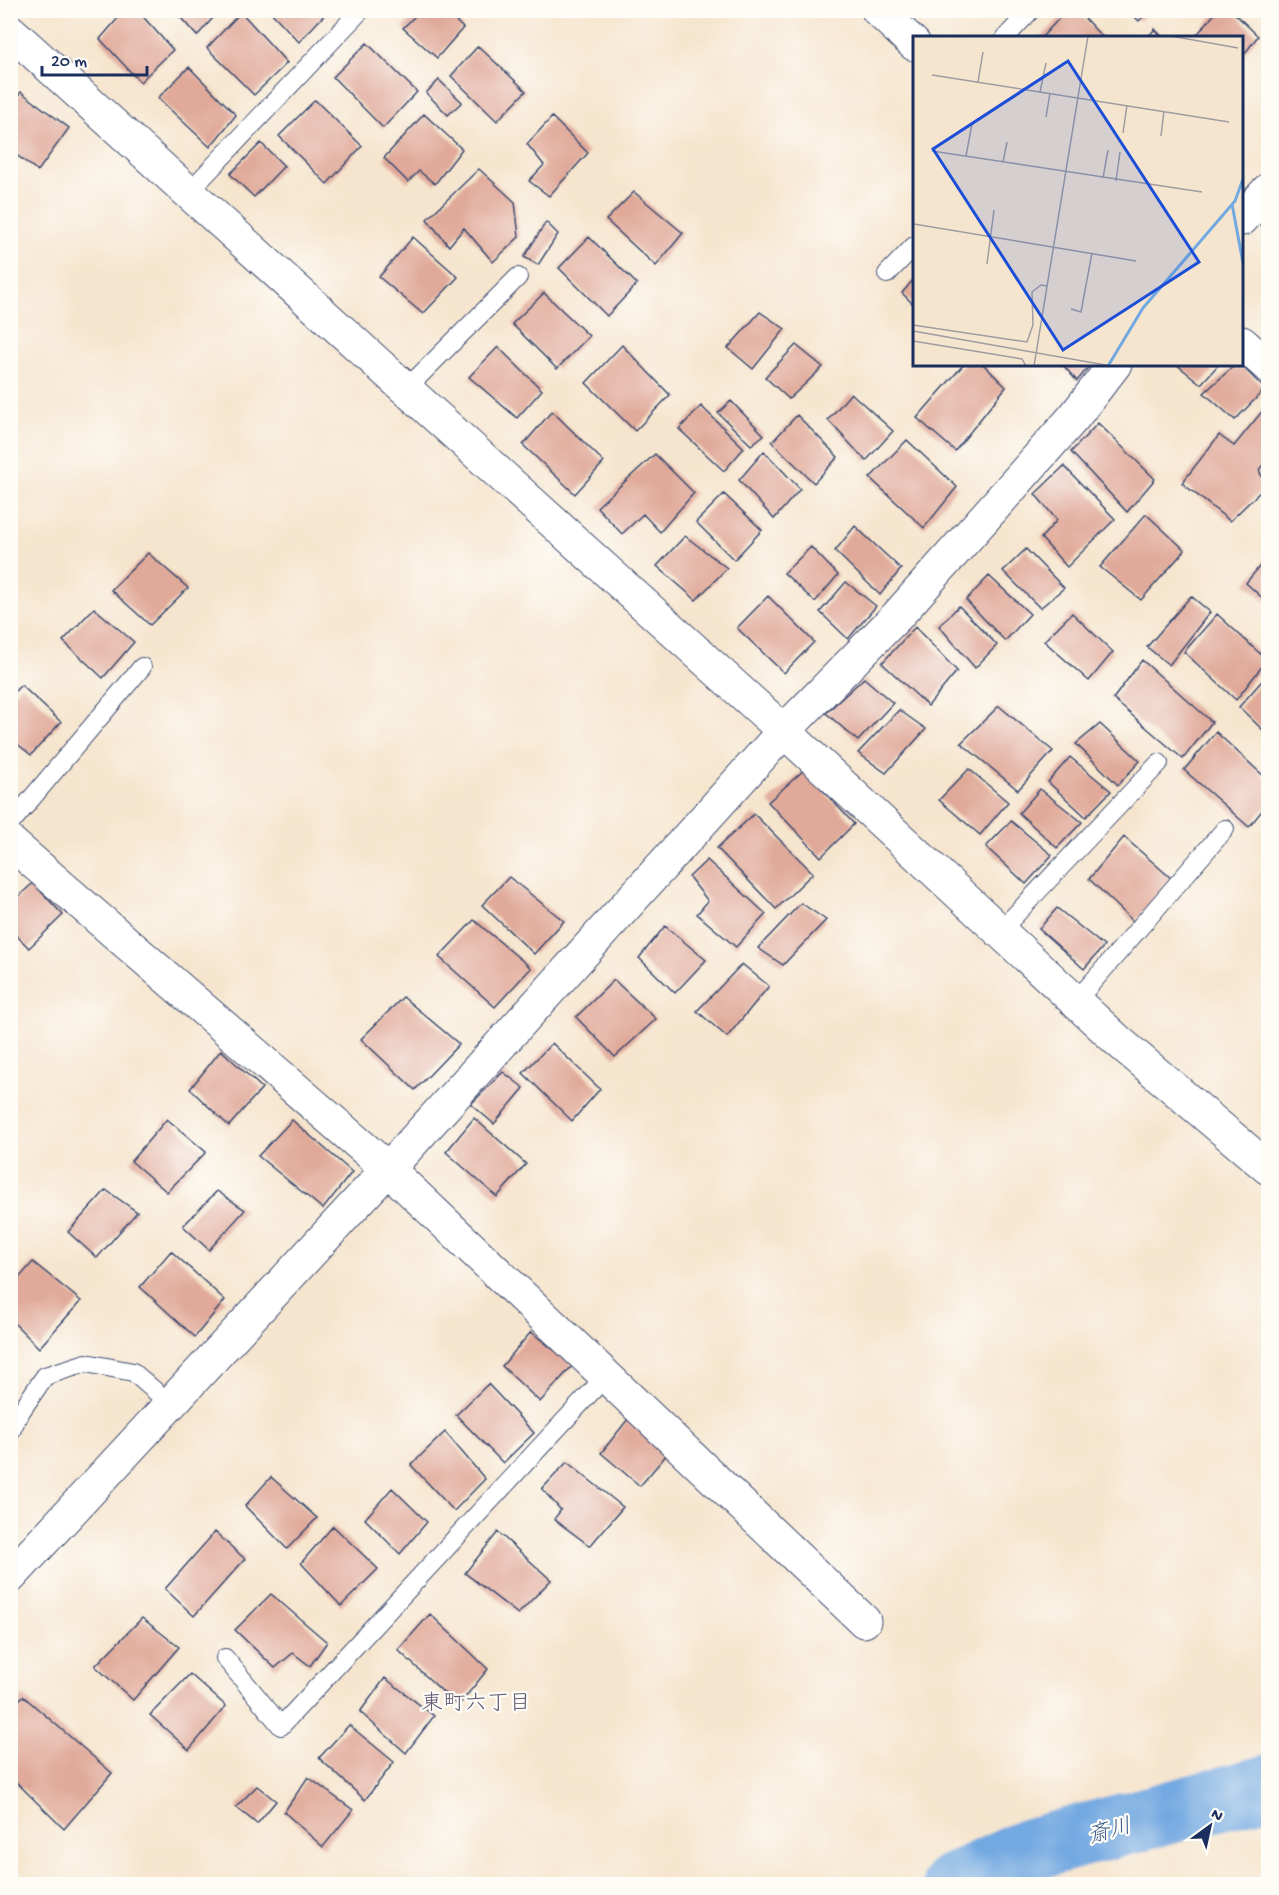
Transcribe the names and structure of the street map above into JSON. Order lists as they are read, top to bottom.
{
  "districts": ["東町六丁目"],
  "water": ["斎川"],
  "scale_bar": "20 m",
  "north": "top right"
}
